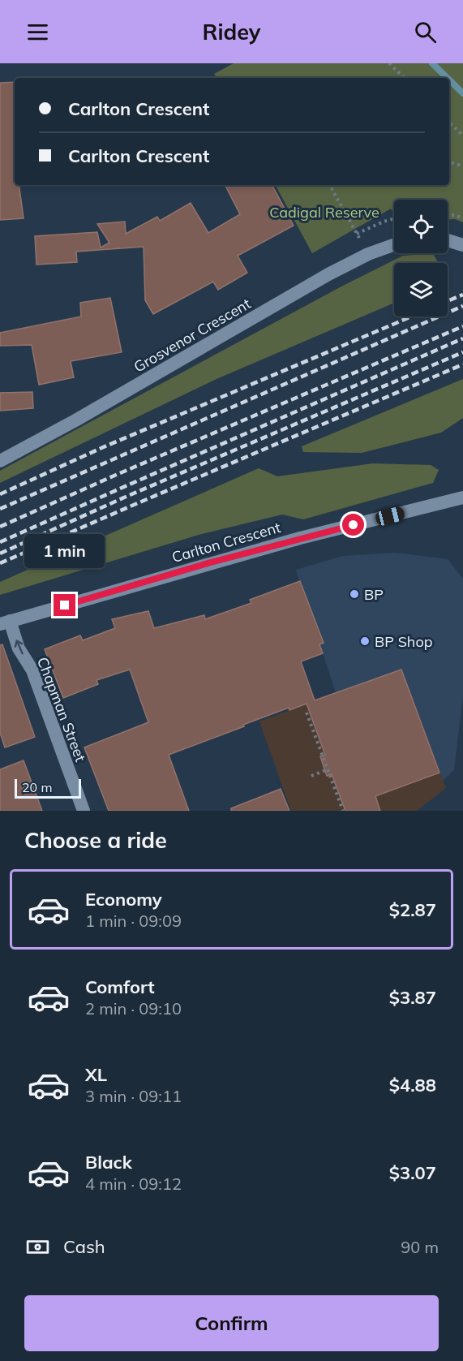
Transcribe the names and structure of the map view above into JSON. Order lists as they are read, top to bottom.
{
  "streets": {
    "street": ["Grosvenor Crescent", "Carlton Crescent", "Chapman Street"]
  },
  "crossings": [
    ["Carlton Crescent", "Chapman Street"]
  ],
  "one_way": ["Chapman Street"],
  "parks": ["Cadigal Reserve"],
  "places": ["BP", "BP Shop"],
  "scale_bar": "20 m",
  "page": {
    "header": "Ridey",
    "banner": ["Carlton Crescent", "Carlton Crescent"],
    "bubble": "1 min",
    "scale": "20 m",
    "heading": "Choose a ride",
    "list": [
      {
        "name": "Economy",
        "note": "1 min · 09:09",
        "value": "$2.87"
      },
      {
        "name": "Comfort",
        "note": "2 min · 09:10",
        "value": "$3.87"
      },
      {
        "name": "XL",
        "note": "3 min · 09:11",
        "value": "$4.88"
      },
      {
        "name": "Black",
        "note": "4 min · 09:12",
        "value": "$3.07"
      }
    ],
    "pay": ["Cash", "90 m"],
    "buttons": "Confirm"
  }
}
